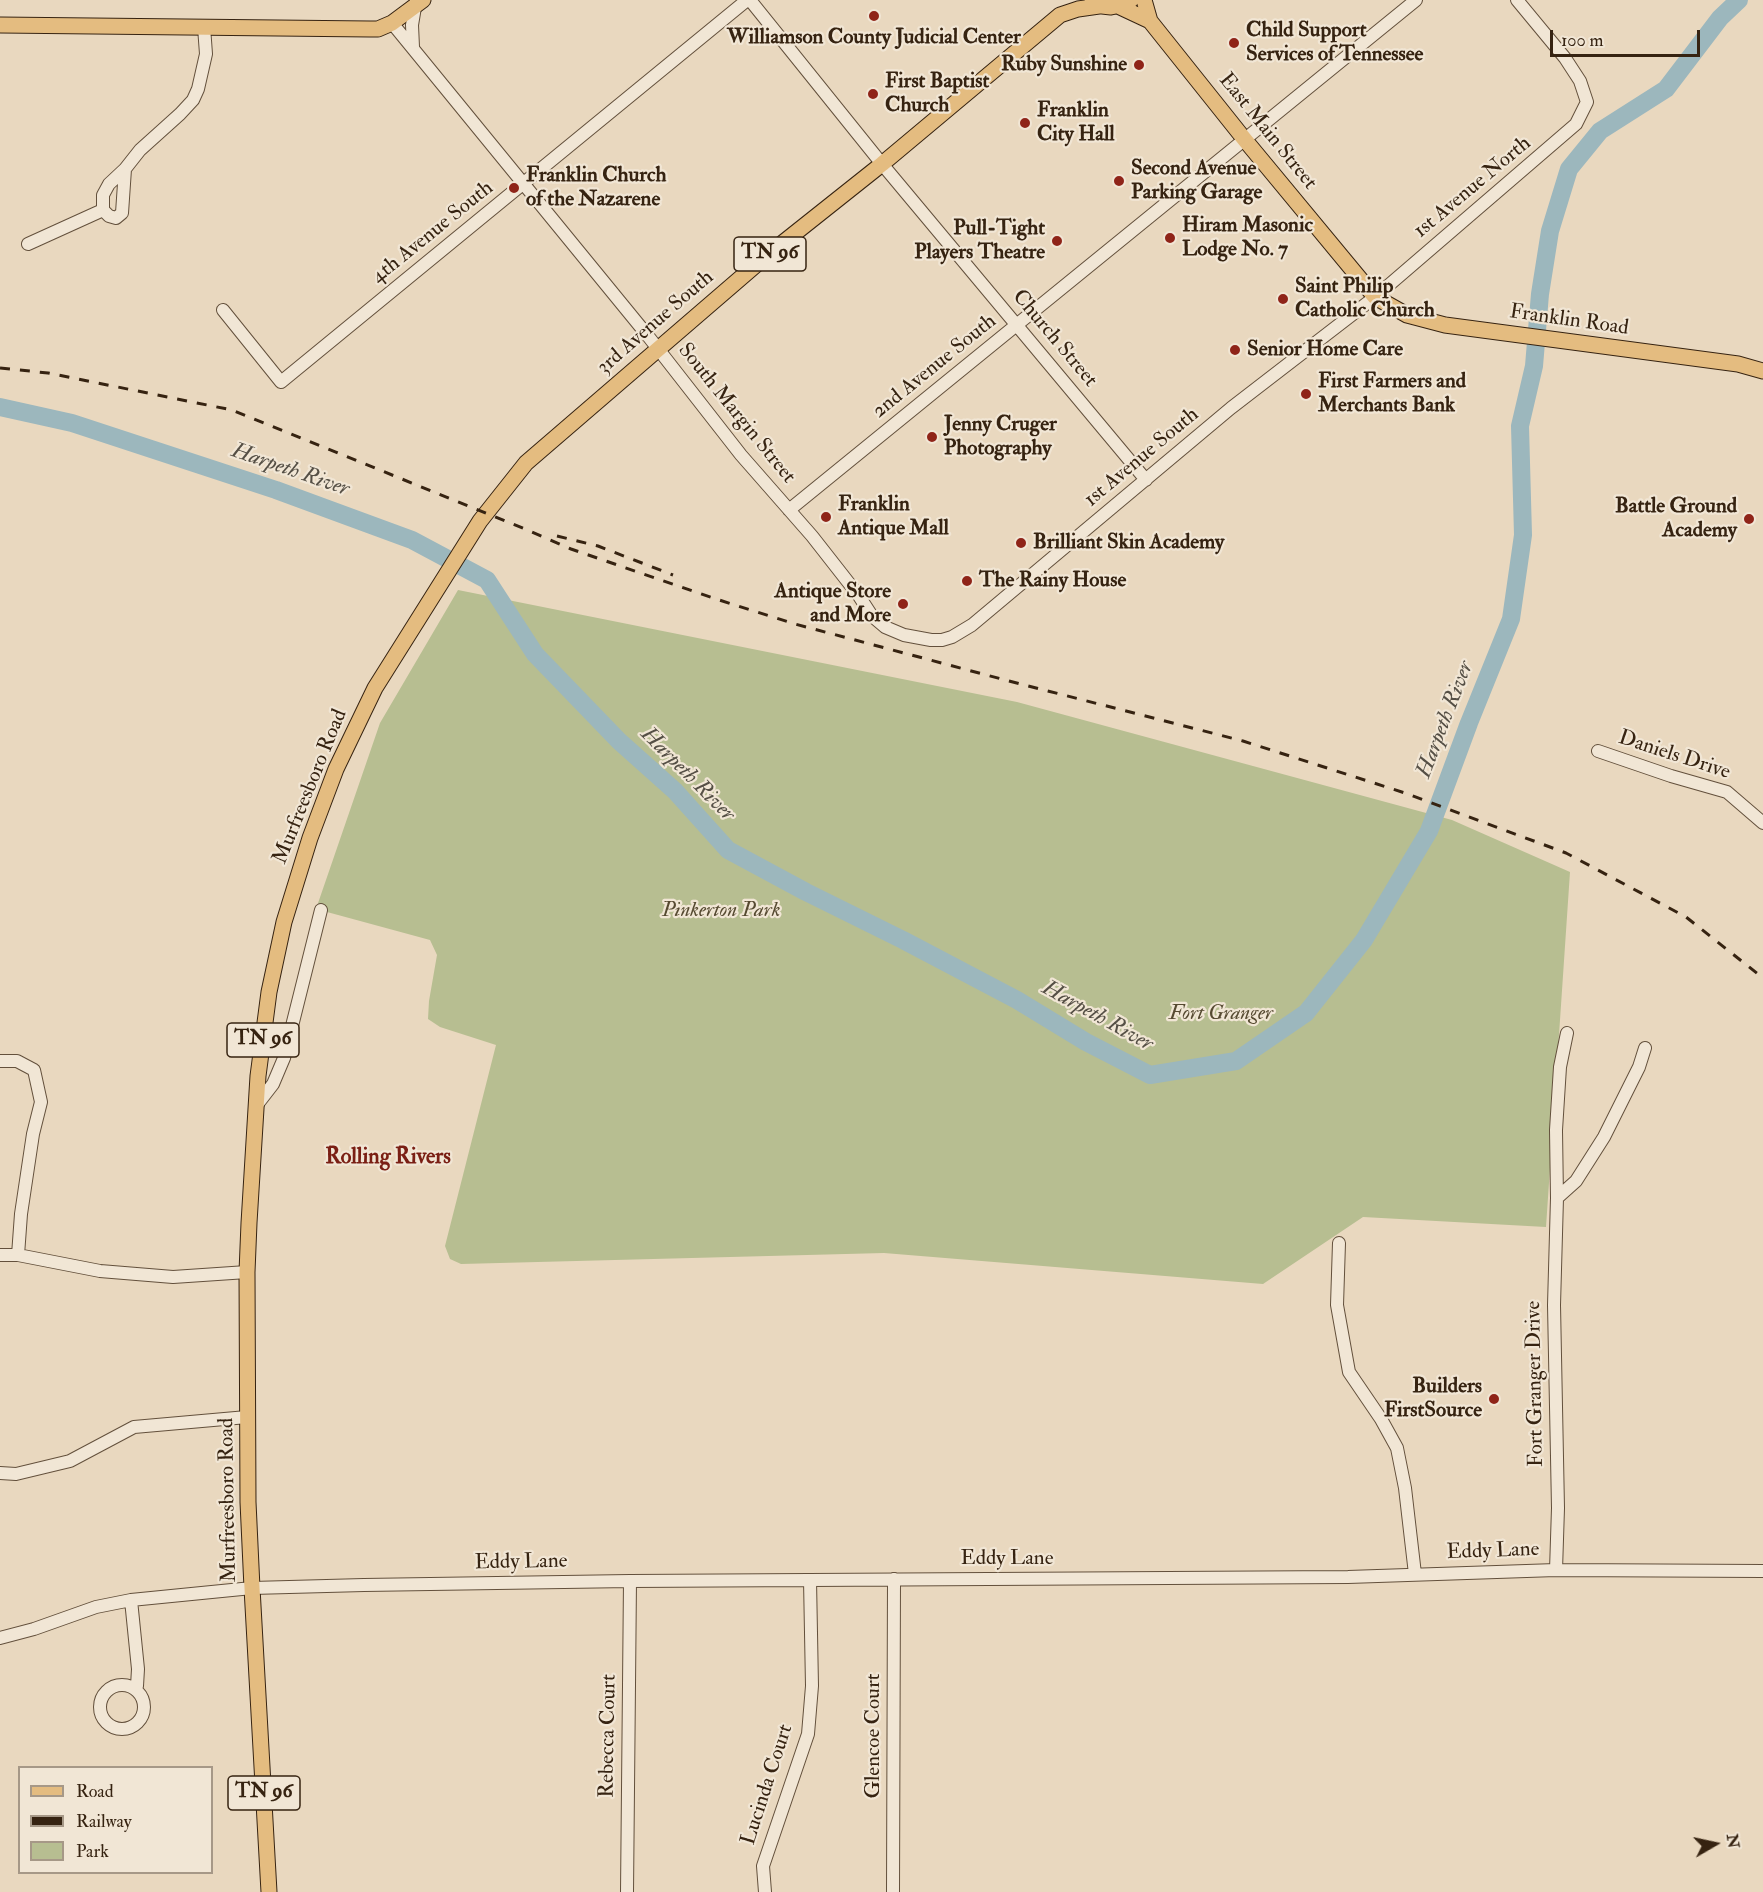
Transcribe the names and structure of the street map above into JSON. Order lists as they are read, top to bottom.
{
  "streets": {
    "main road": [
      "East Main Street",
      "TN 96",
      "Franklin Road",
      "3rd Avenue South",
      "Murfreesboro Road"
    ],
    "street": [
      "1st Avenue North",
      "4th Avenue South",
      "Church Street",
      "2nd Avenue South",
      "South Margin Street",
      "1st Avenue South",
      "Daniels Drive",
      "Fort Granger Drive",
      "Eddy Lane",
      "Rebecca Court",
      "Glencoe Court",
      "Lucinda Court"
    ]
  },
  "crossings": [
    ["East Main Street", "1st Avenue North"],
    ["East Main Street", "Franklin Road"],
    ["East Main Street", "3rd Avenue South"],
    ["East Main Street", "2nd Avenue South"],
    ["East Main Street", "1st Avenue South"],
    ["1st Avenue North", "Franklin Road"],
    ["1st Avenue North", "1st Avenue South"],
    ["4th Avenue South", "Church Street"],
    ["4th Avenue South", "South Margin Street"],
    ["Franklin Road", "1st Avenue South"],
    ["3rd Avenue South", "Church Street"],
    ["3rd Avenue South", "South Margin Street"],
    ["3rd Avenue South", "Murfreesboro Road"],
    ["Church Street", "2nd Avenue South"],
    ["Church Street", "1st Avenue South"],
    ["2nd Avenue South", "South Margin Street"],
    ["South Margin Street", "1st Avenue South"],
    ["Murfreesboro Road", "Eddy Lane"],
    ["Fort Granger Drive", "Eddy Lane"],
    ["Eddy Lane", "Rebecca Court"],
    ["Eddy Lane", "Glencoe Court"],
    ["Eddy Lane", "Lucinda Court"]
  ],
  "districts": ["Rolling Rivers"],
  "water": ["Harpeth River"],
  "parks": ["Pinkerton Park", "Fort Granger"],
  "places": [
    "Williamson County Judicial Center",
    "Child Support Services of Tennessee",
    "Ruby Sunshine",
    "First Baptist Church",
    "Franklin City Hall",
    "Second Avenue Parking Garage",
    "Franklin Church of the Nazarene",
    "Hiram Masonic Lodge No. 7",
    "Pull-Tight Players Theatre",
    "Saint Philip Catholic Church",
    "Senior Home Care",
    "First Farmers and Merchants Bank",
    "Jenny Cruger Photography",
    "Franklin Antique Mall",
    "Battle Ground Academy",
    "Brilliant Skin Academy",
    "The Rainy House",
    "Antique Store and More",
    "Builders FirstSource"
  ],
  "legend": ["Road", "Railway", "Park"],
  "scale_bar": "100 m",
  "north": "right"
}
